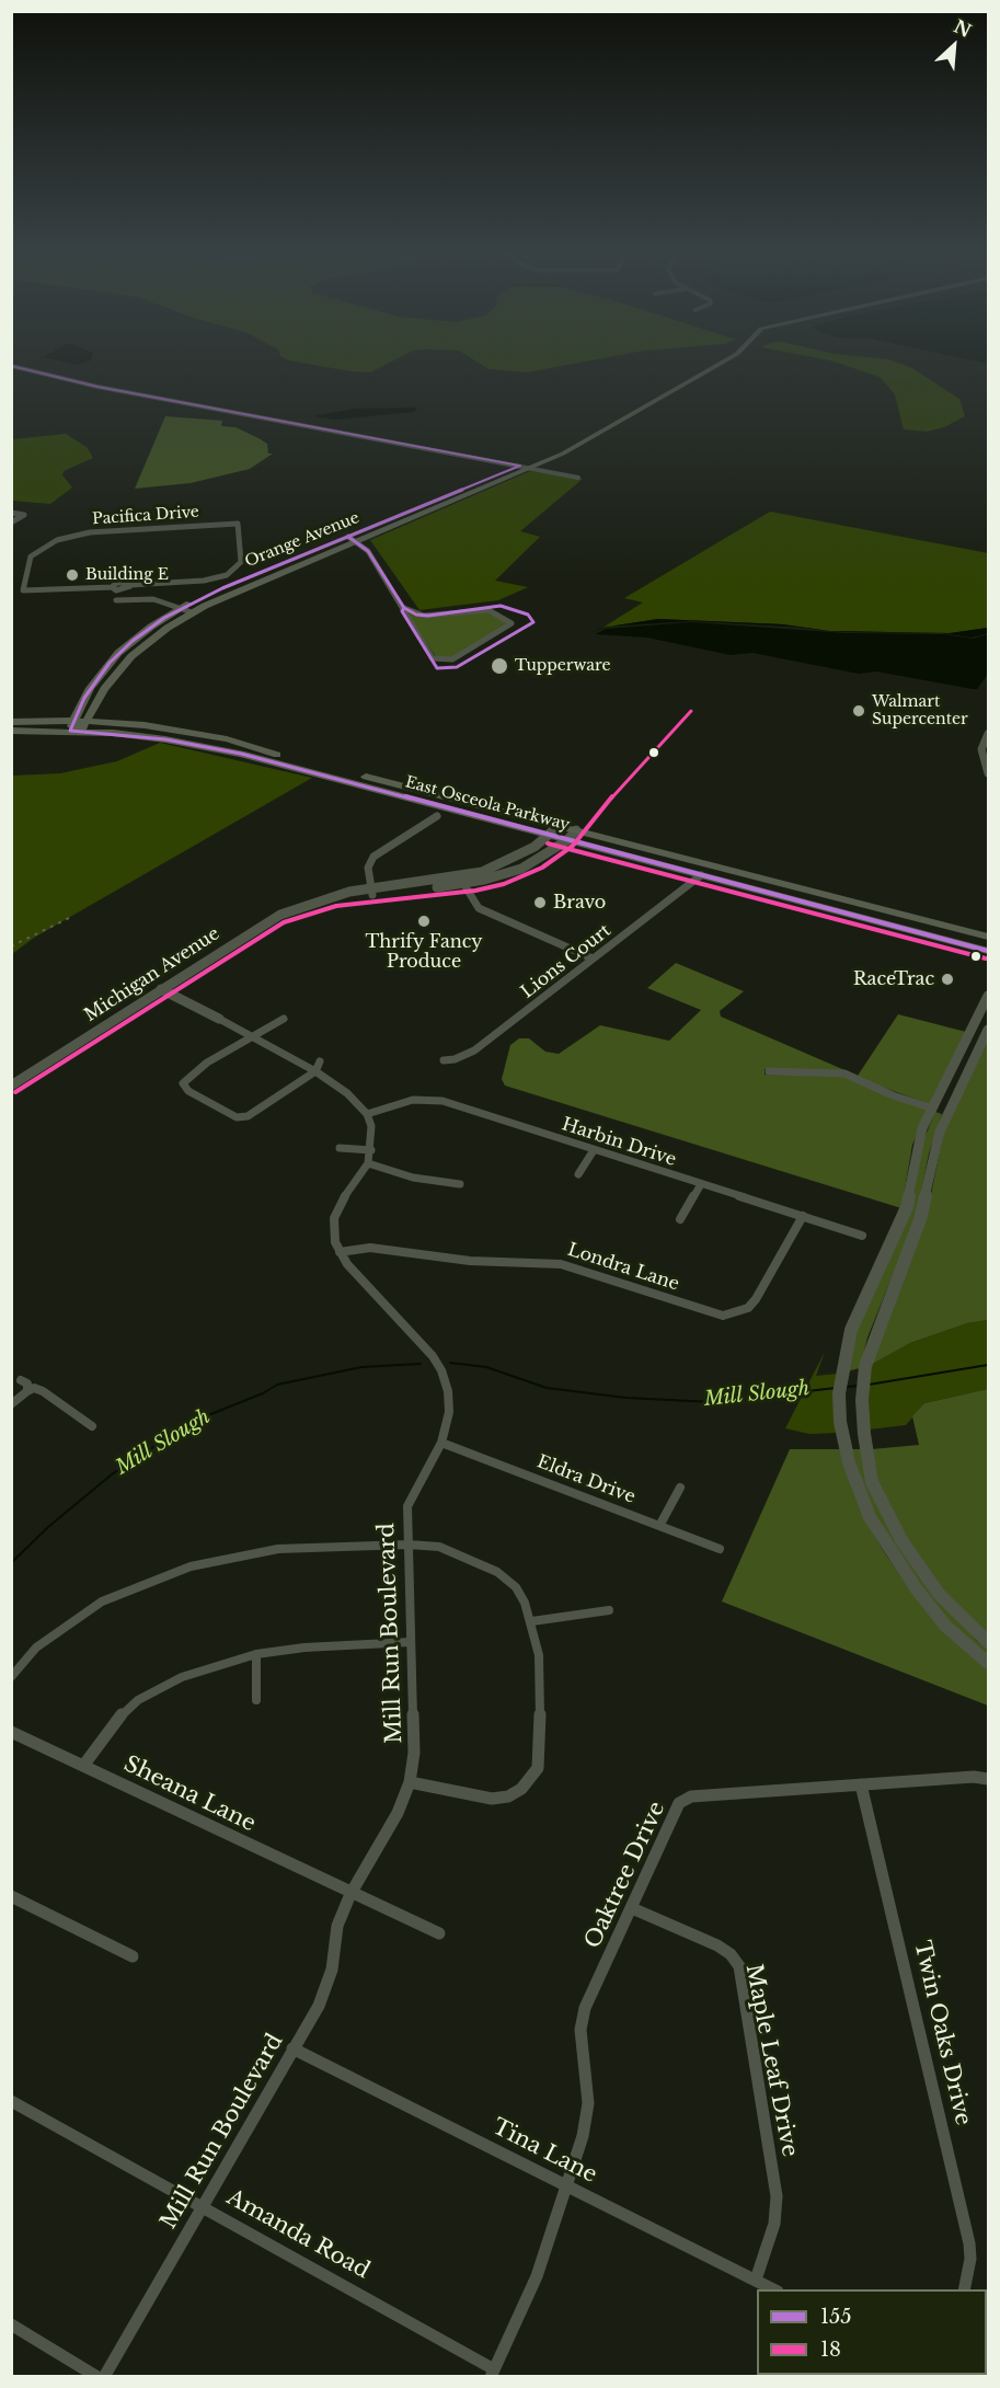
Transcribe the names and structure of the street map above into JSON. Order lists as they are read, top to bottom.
{
  "streets": {
    "main road": ["Orange Avenue", "East Osceola Parkway"],
    "street": [
      "Pacifica Drive",
      "Lions Court",
      "Michigan Avenue",
      "Harbin Drive",
      "Londra Lane",
      "Eldra Drive",
      "Mill Run Boulevard",
      "Sheana Lane",
      "Oaktree Drive",
      "Twin Oaks Drive",
      "Maple Leaf Drive",
      "Tina Lane",
      "Amanda Road"
    ]
  },
  "crossings": [
    ["Orange Avenue", "East Osceola Parkway"],
    ["East Osceola Parkway", "Lions Court"],
    ["East Osceola Parkway", "Michigan Avenue"],
    ["Harbin Drive", "Londra Lane"],
    ["Londra Lane", "Mill Run Boulevard"],
    ["Eldra Drive", "Mill Run Boulevard"],
    ["Mill Run Boulevard", "Sheana Lane"],
    ["Mill Run Boulevard", "Tina Lane"],
    ["Mill Run Boulevard", "Amanda Road"],
    ["Oaktree Drive", "Twin Oaks Drive"],
    ["Oaktree Drive", "Maple Leaf Drive"],
    ["Oaktree Drive", "Tina Lane"],
    ["Oaktree Drive", "Amanda Road"],
    ["Maple Leaf Drive", "Tina Lane"]
  ],
  "water": ["Mill Slough"],
  "places": [
    "Building E",
    "Tupperware",
    "Walmart Supercenter",
    "Bravo",
    "Thrify Fancy Produce",
    "RaceTrac"
  ],
  "lines": ["transit line 155", "transit line 18"],
  "legend": ["155", "18"],
  "north": "top right"
}
